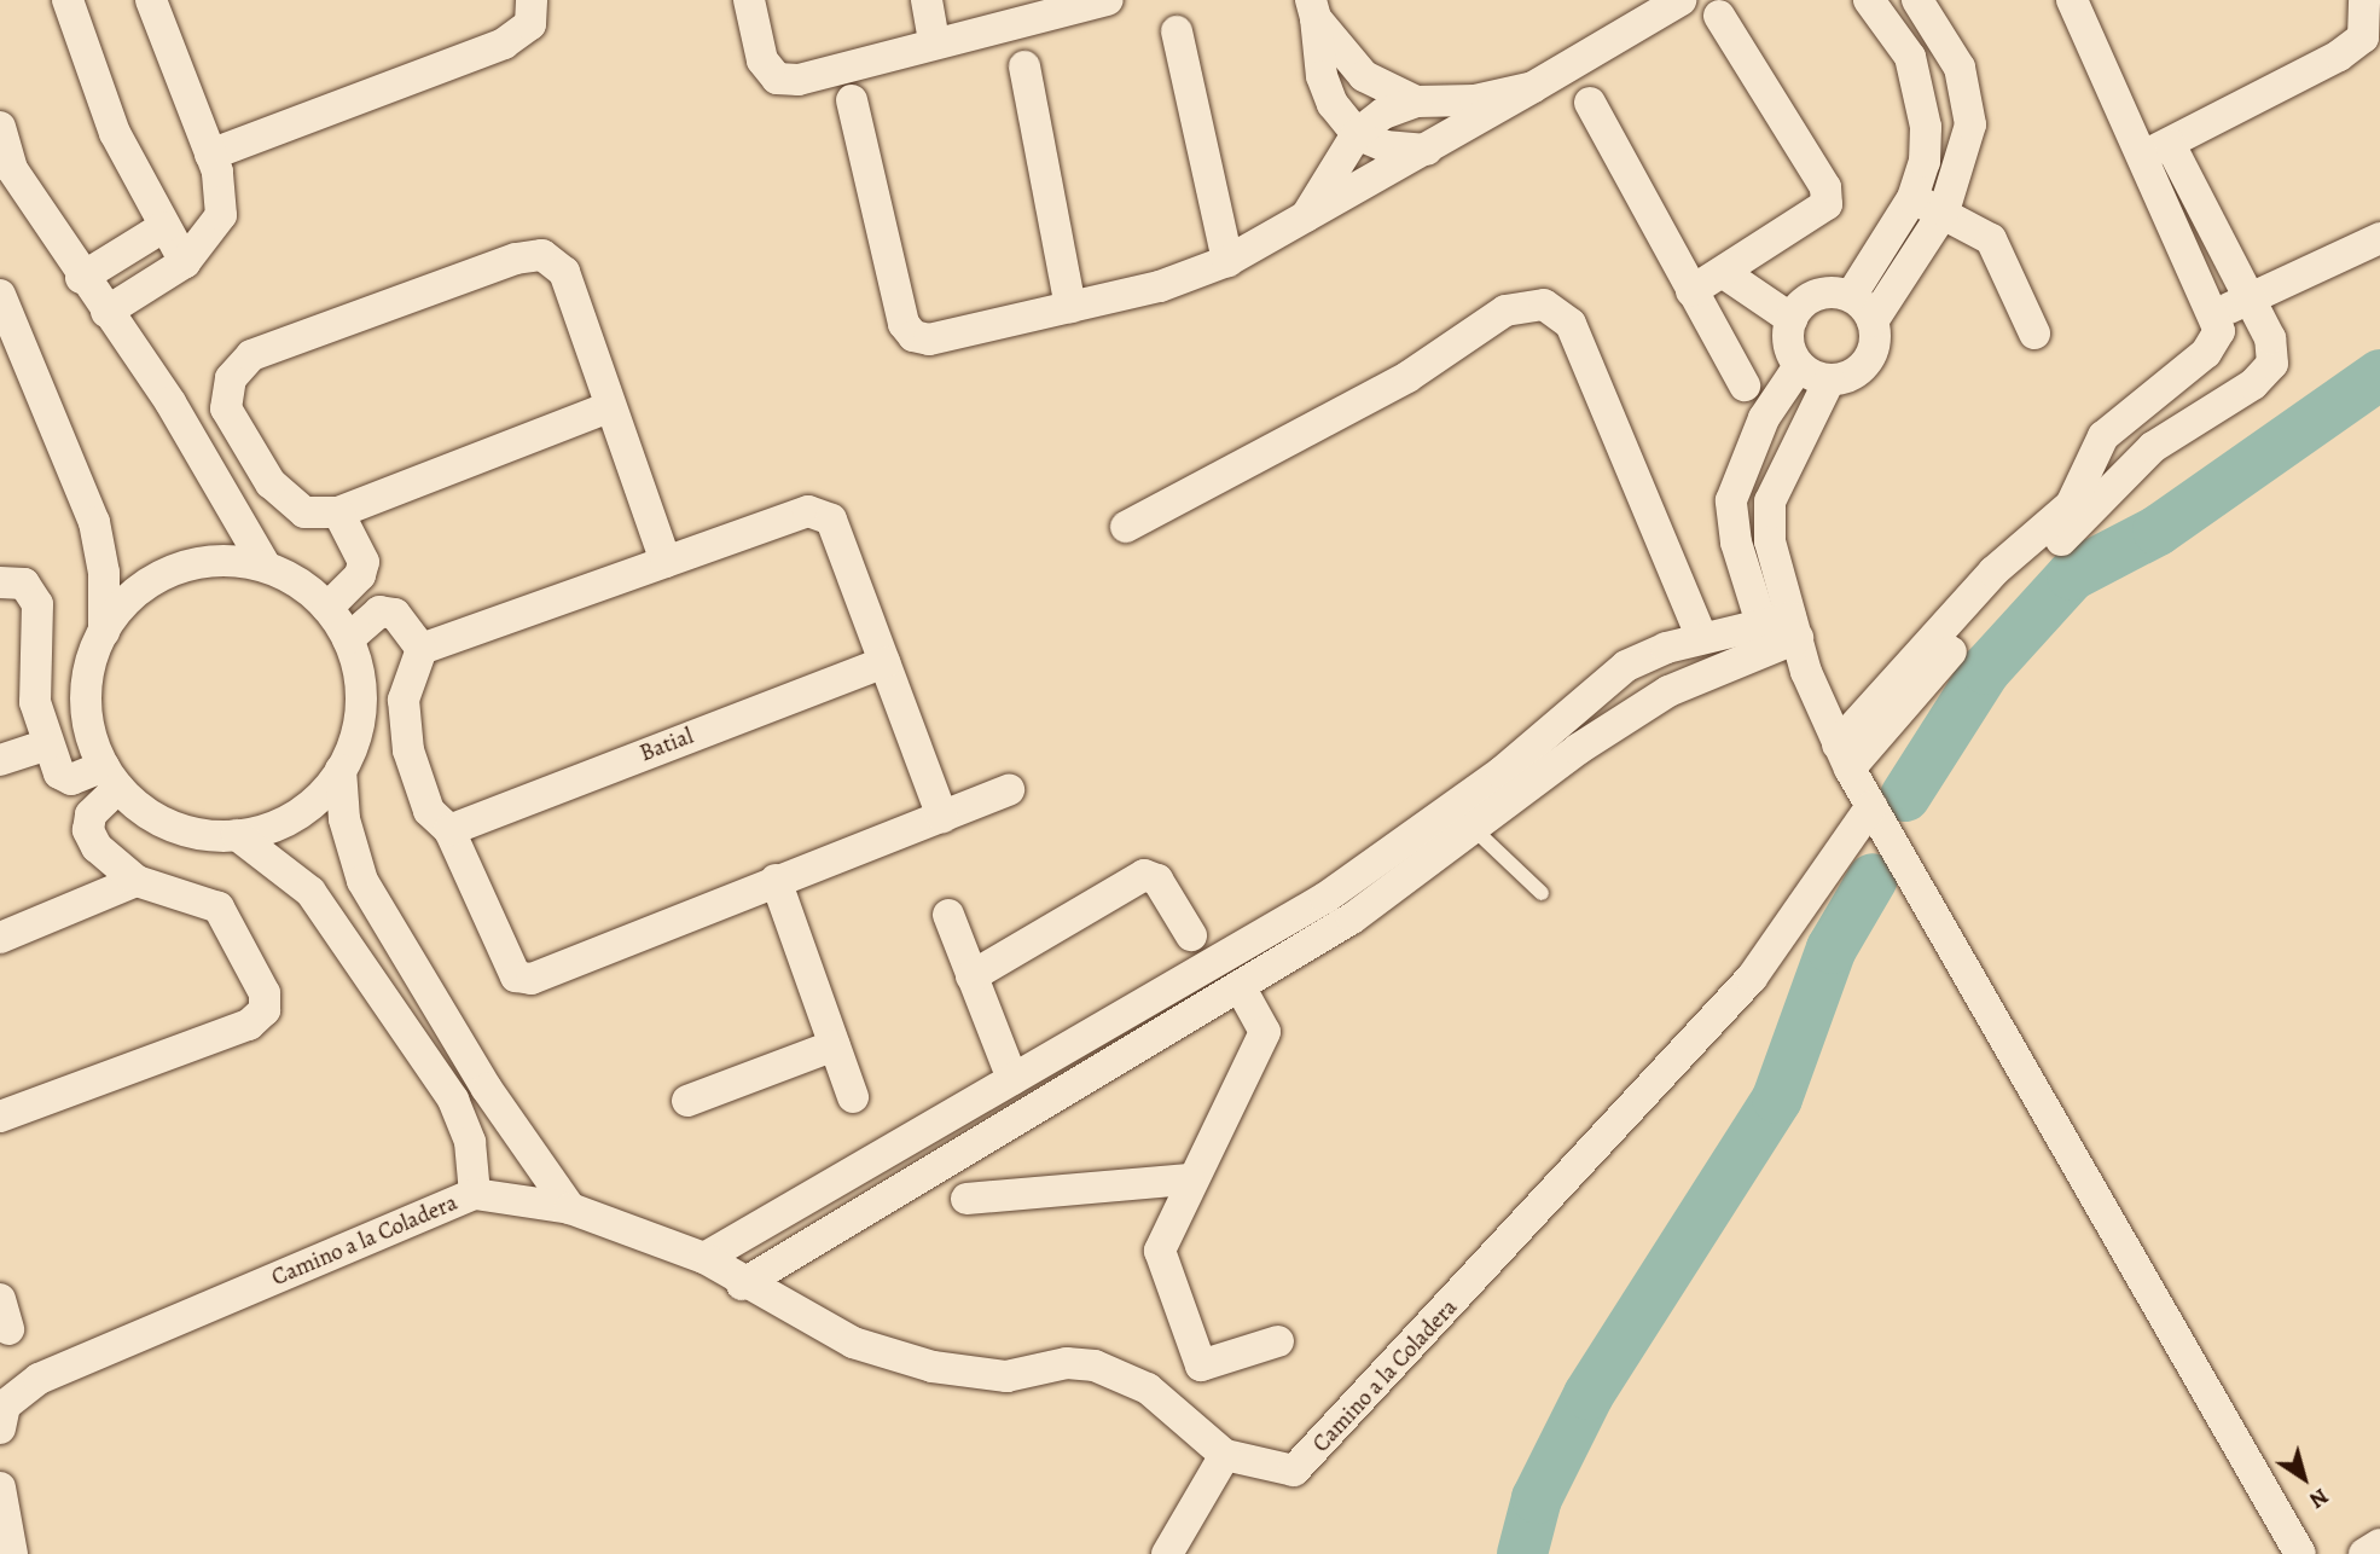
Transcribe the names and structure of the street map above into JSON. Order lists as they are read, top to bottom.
{
  "streets": {
    "street": ["Batial", "Camino a la Coladera"]
  },
  "north": "bottom right"
}
